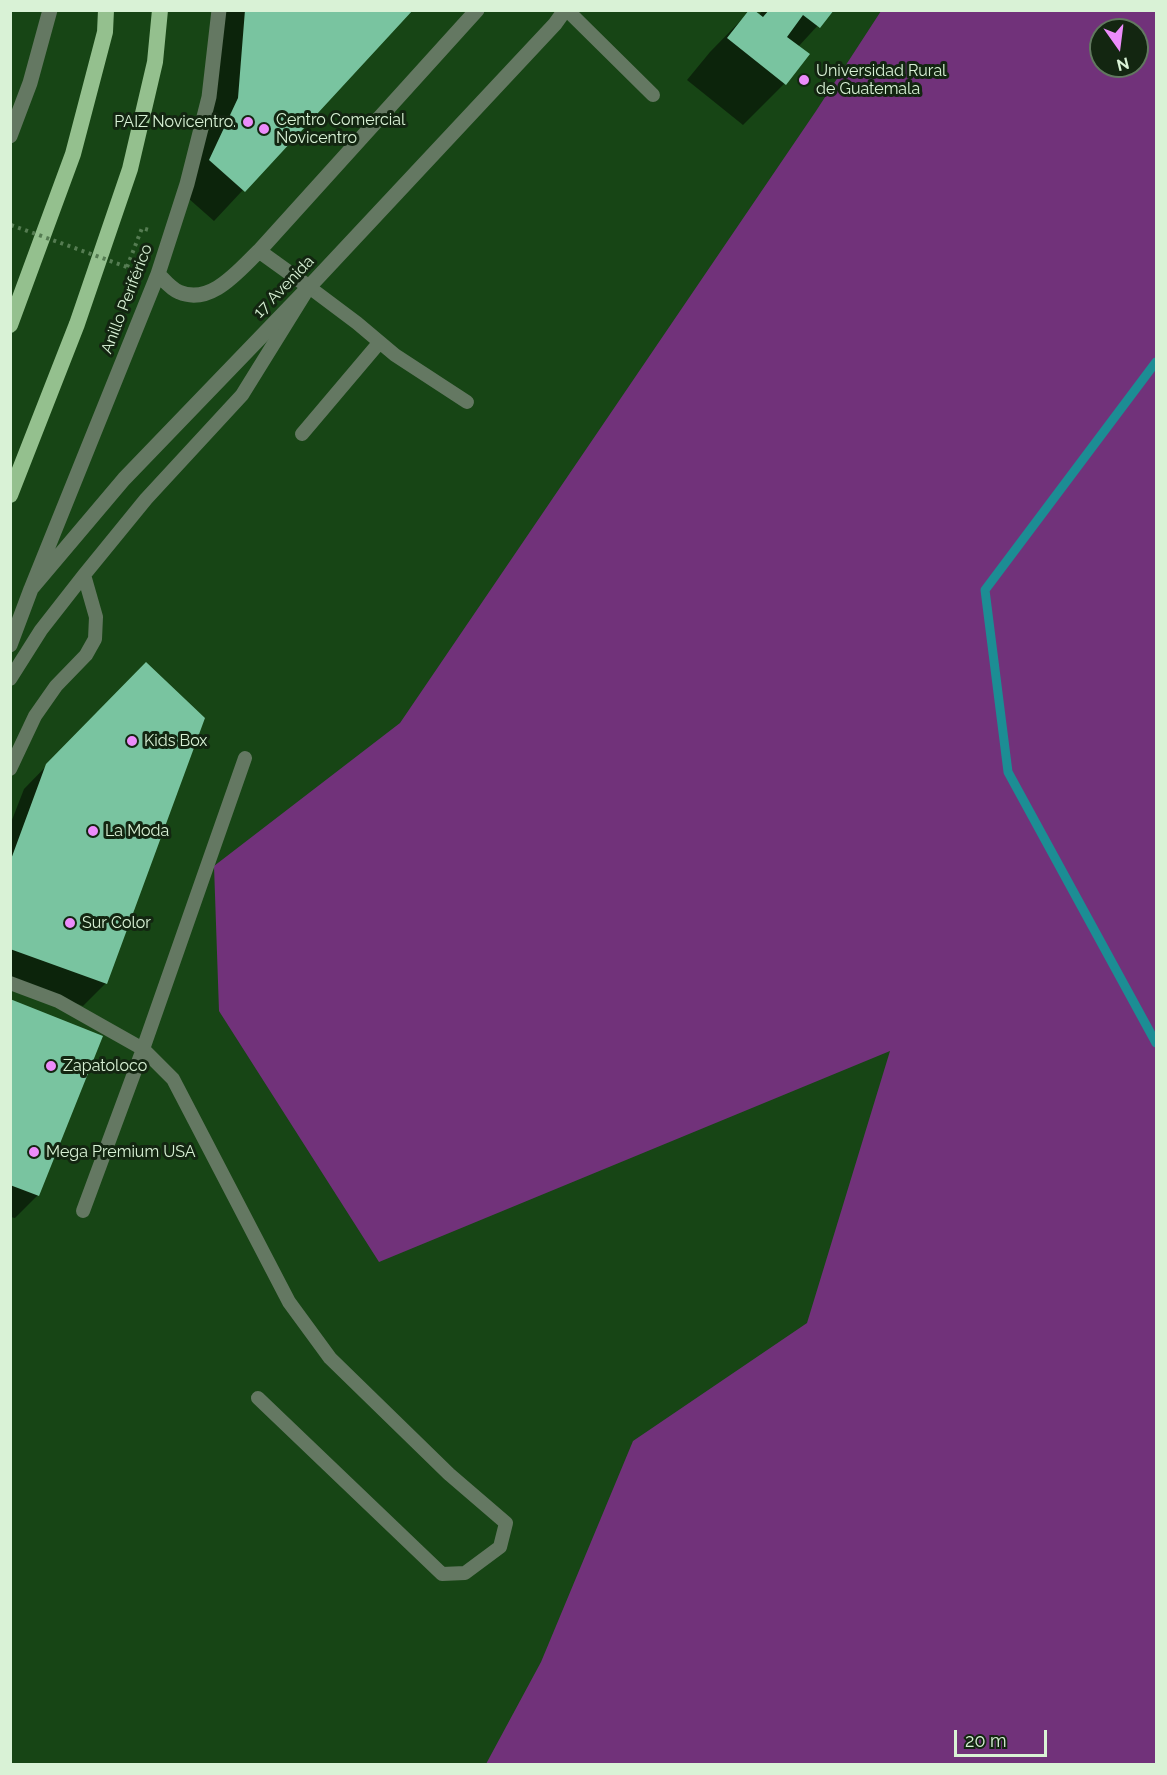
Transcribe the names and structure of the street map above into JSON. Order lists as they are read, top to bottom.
{
  "streets": {
    "street": ["17 Avenida", "Anillo Periférico"]
  },
  "crossings": [
    ["17 Avenida", "Anillo Periférico"]
  ],
  "places": [
    "Universidad Rural de Guatemala",
    "PAIZ Novicentro.",
    "Centro Comercial Novicentro",
    "Kids Box",
    "La Moda",
    "Sur Color",
    "Zapatoloco",
    "Mega Premium USA"
  ],
  "scale_bar": "20 m",
  "north": "bottom"
}
